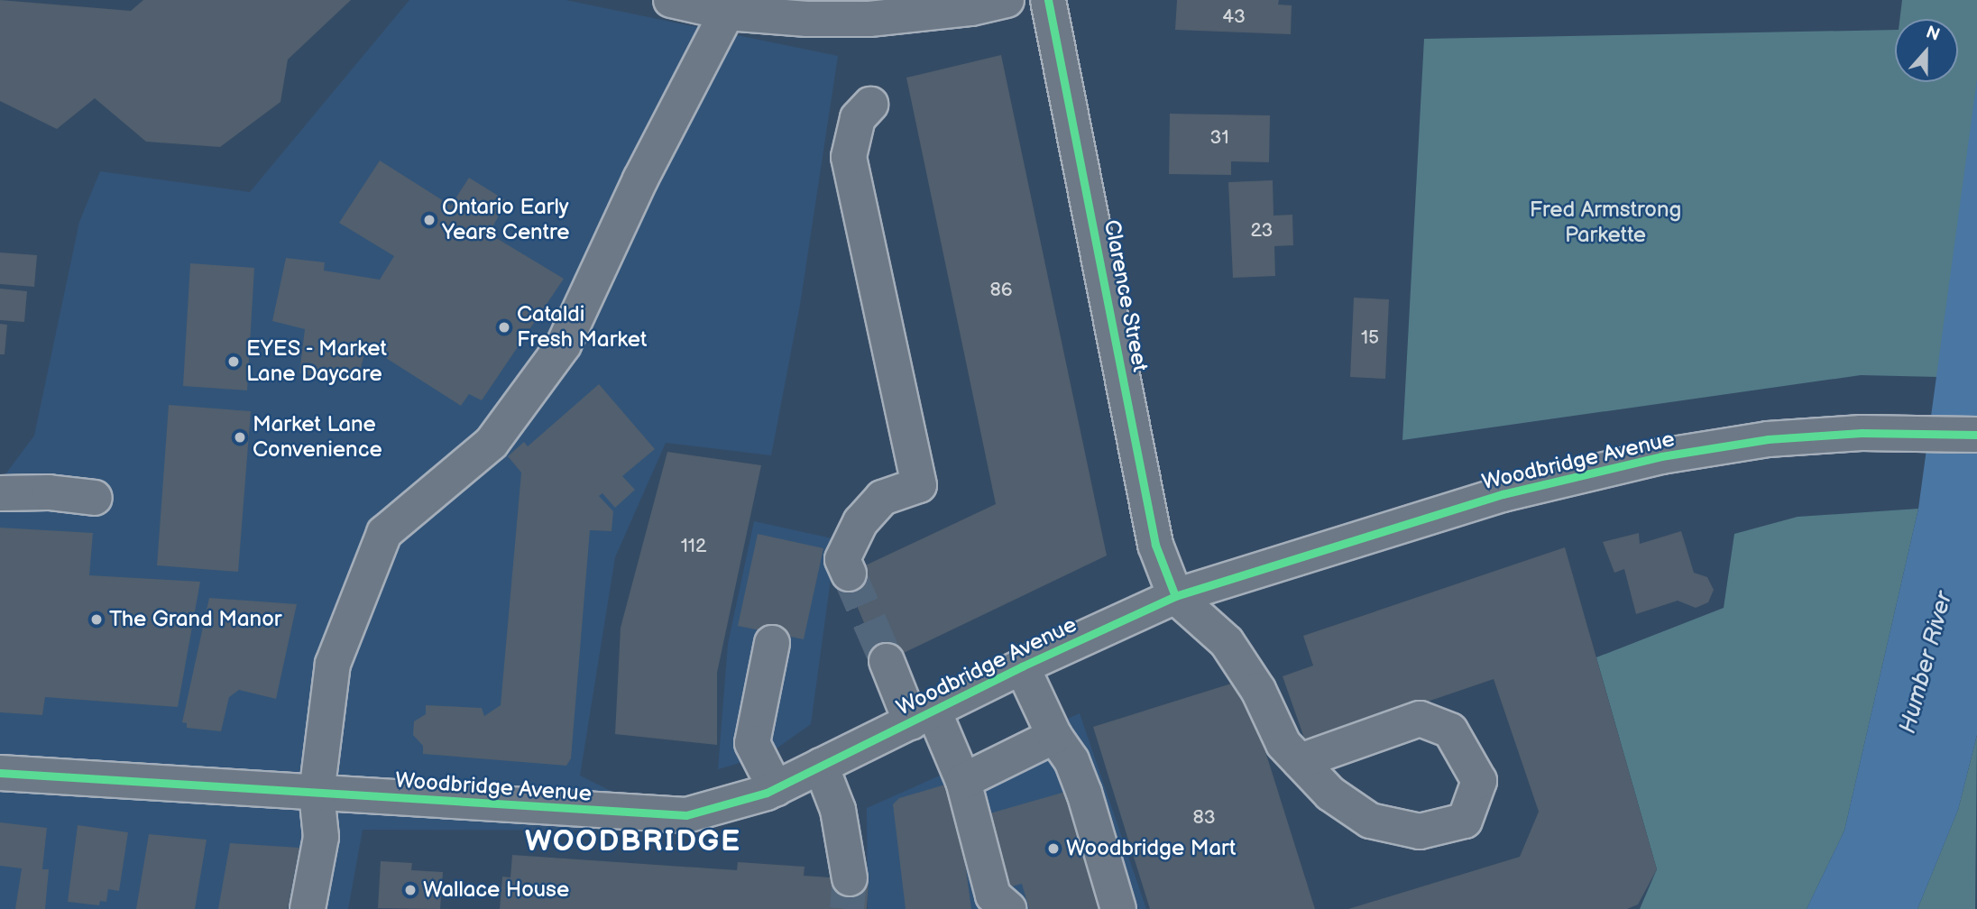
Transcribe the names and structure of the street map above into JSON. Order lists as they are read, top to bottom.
{
  "streets": {
    "street": ["Clarence Street", "Woodbridge Avenue"]
  },
  "crossings": [
    ["Clarence Street", "Woodbridge Avenue"]
  ],
  "districts": ["WOODBRIDGE"],
  "water": ["Humber River"],
  "parks": ["Fred Armstrong Parkette"],
  "places": [
    "Ontario Early Years Centre",
    "Cataldi Fresh Market",
    "EYES - Market Lane Daycare",
    "Market Lane Convenience",
    "The Grand Manor",
    "Woodbridge Mart",
    "Wallace House"
  ],
  "house_numbers": [
    "43",
    "31",
    "23",
    "86",
    "15",
    "112",
    "83"
  ],
  "north": "top"
}
